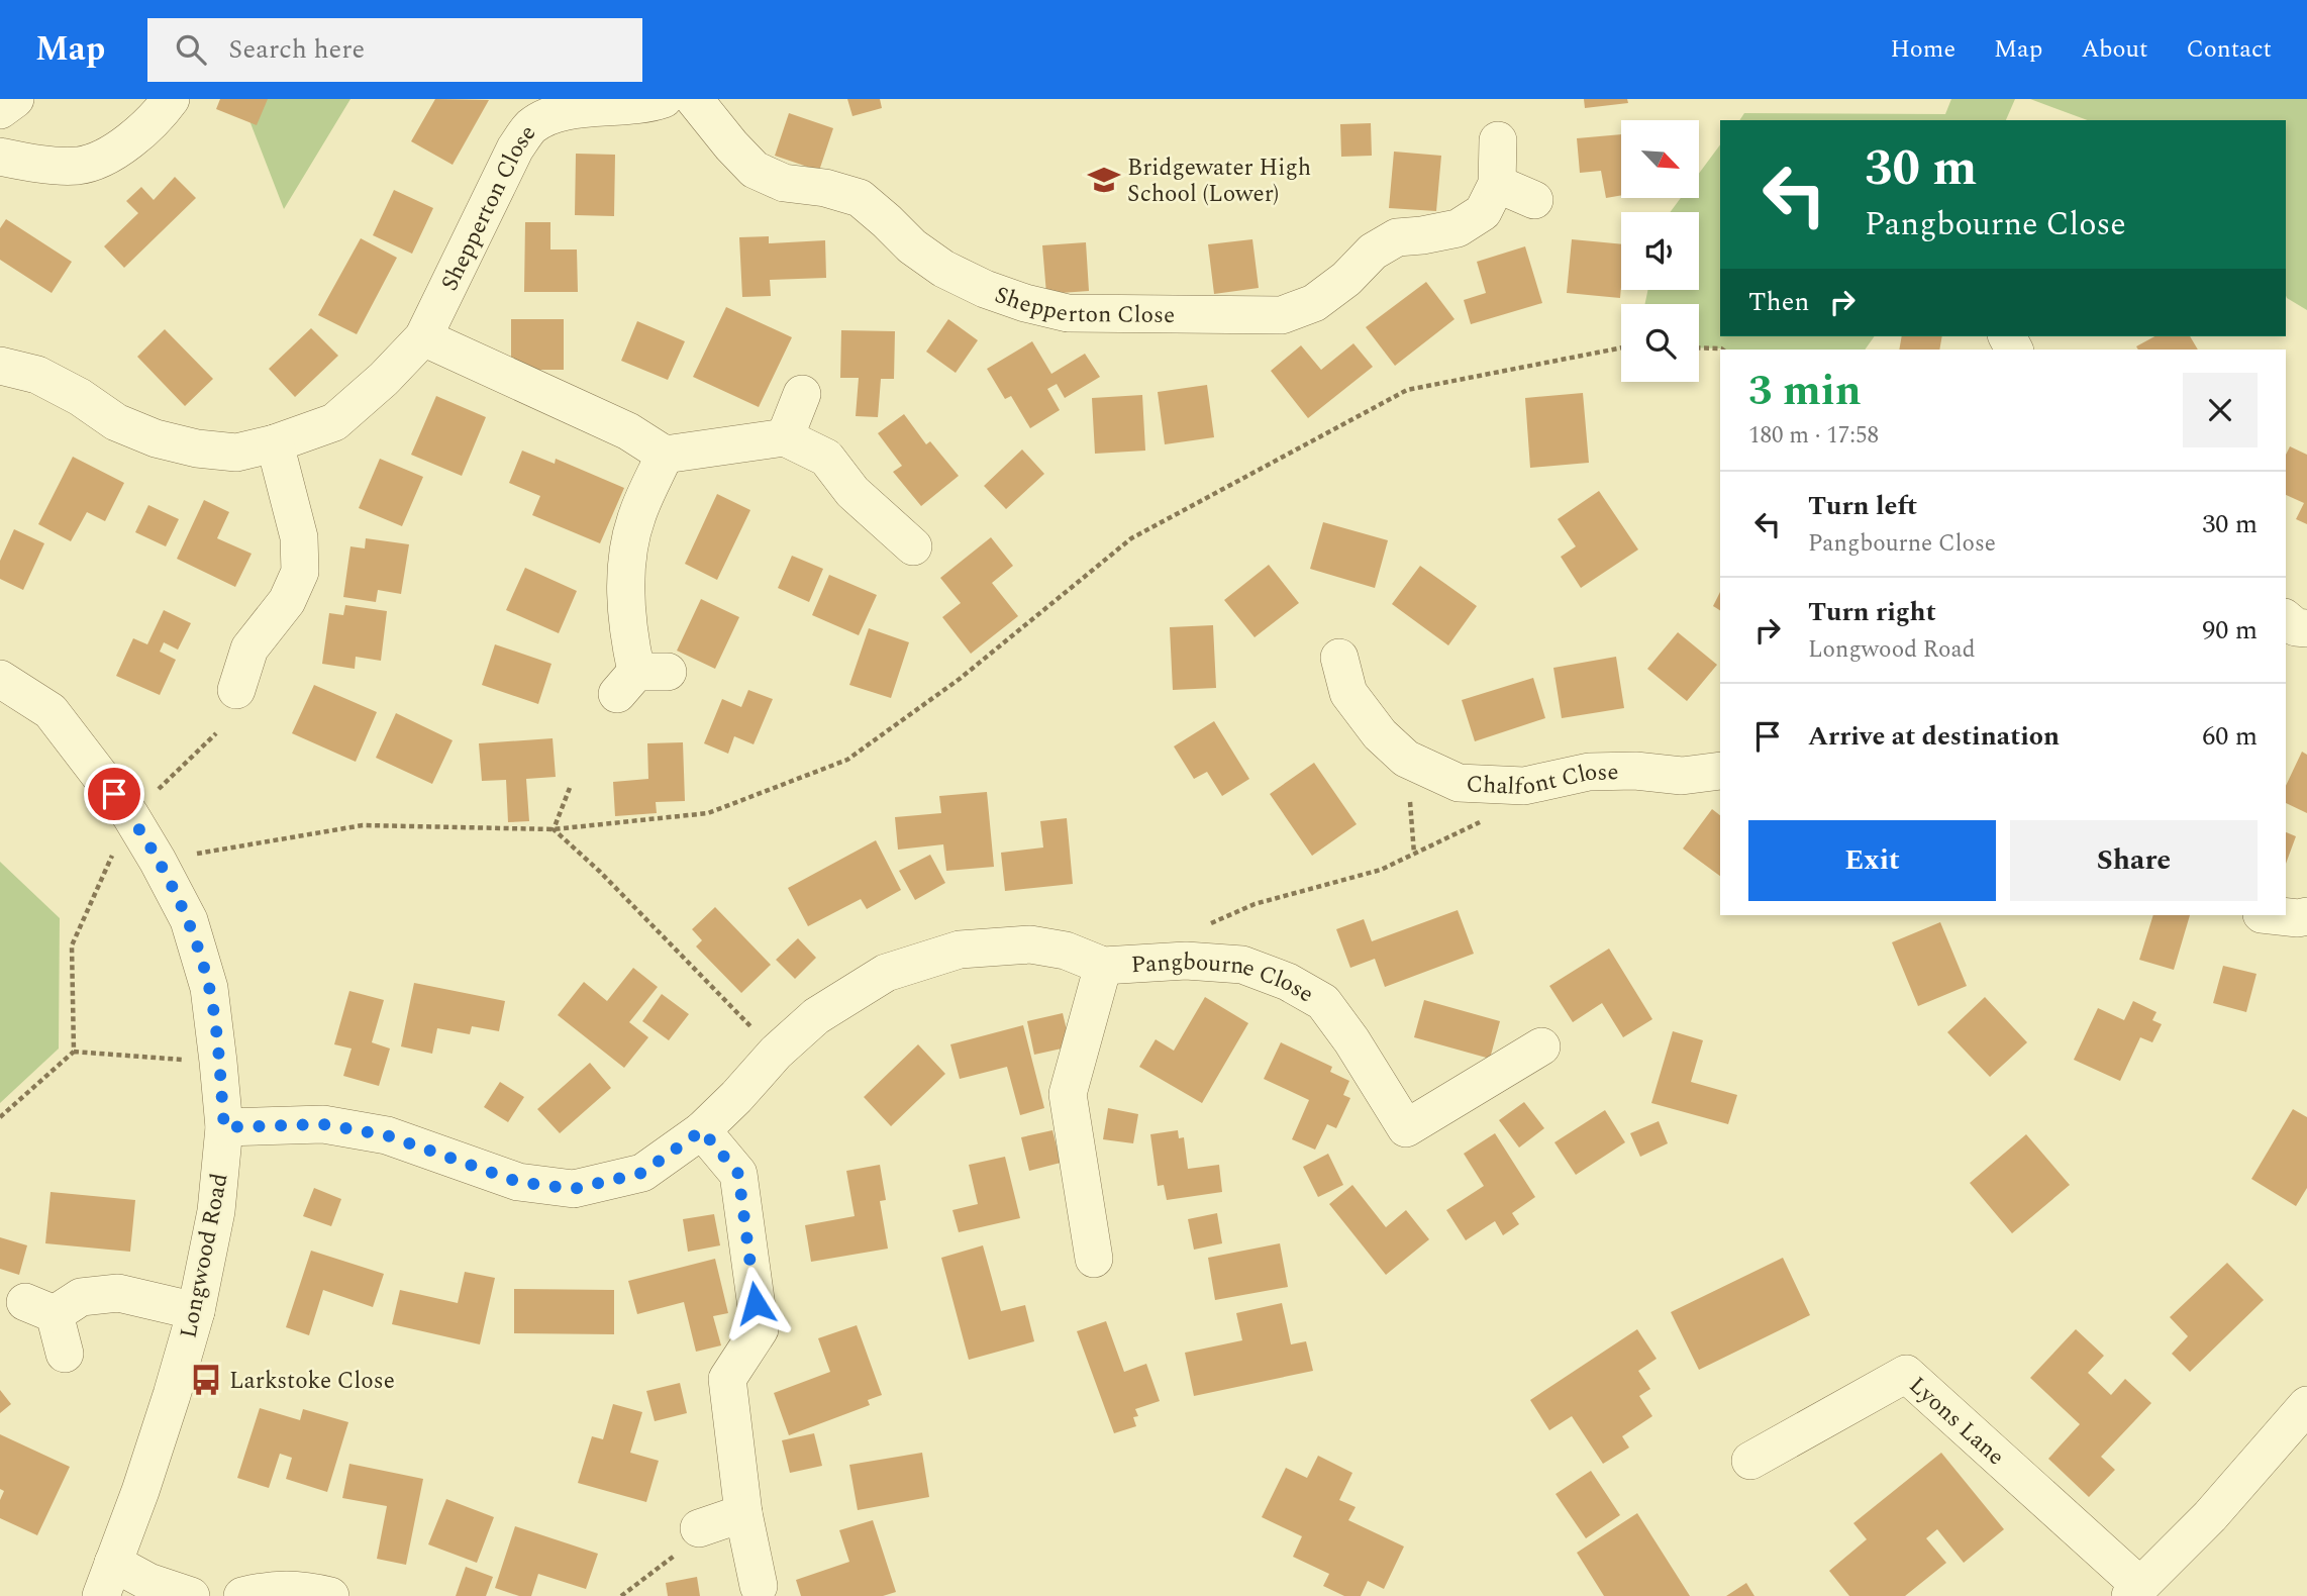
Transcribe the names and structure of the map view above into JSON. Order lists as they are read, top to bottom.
{
  "streets": {
    "street": [
      "Shepperton Close",
      "Chalfont Close",
      "Pangbourne Close",
      "Longwood Road",
      "Lyons Lane"
    ]
  },
  "crossings": [
    ["Pangbourne Close", "Longwood Road"]
  ],
  "places": {
    "school or university": ["Bridgewater High School (Lower)"],
    "bus stop": ["Larkstoke Close"]
  },
  "north": "bottom right",
  "page": {
    "header": "Map",
    "search": "Search here",
    "nav": [
      "Home",
      "Map",
      "About",
      "Contact"
    ],
    "turn": ["30 m", "Pangbourne Close"],
    "then": "Then",
    "heading": ["3 min", "180 m · 17:58"],
    "list": [
      {
        "name": "Turn left",
        "note": "Pangbourne Close",
        "value": "30 m"
      },
      {
        "name": "Turn right",
        "note": "Longwood Road",
        "value": "90 m"
      },
      {
        "name": "Arrive at destination",
        "value": "60 m"
      }
    ],
    "buttons": ["Exit", "Share"]
  }
}
